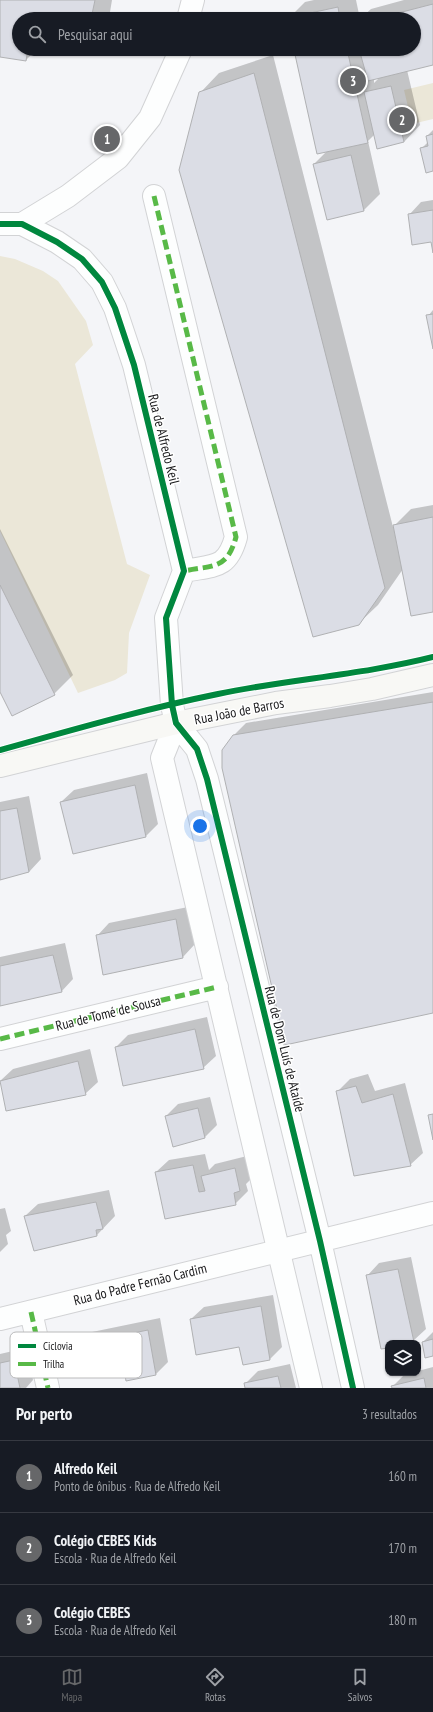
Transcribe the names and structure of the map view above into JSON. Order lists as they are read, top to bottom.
{
  "streets": {
    "street": [
      "Rua de Alfredo Keil",
      "Rua João de Barros",
      "Rua de Tomé de Sousa",
      "Rua de Dom Luís de Ataíde",
      "Rua do Padre Fernão Cardim"
    ]
  },
  "crossings": [
    ["Rua João de Barros", "Rua de Dom Luís de Ataíde"]
  ],
  "legend": ["Ciclovia", "Trilha"],
  "page": {
    "search": "Pesquisar aqui",
    "pins": ["3", "2", "1"],
    "heading": ["Por perto", "3 resultados"],
    "list": [
      {
        "mark": "1",
        "name": "Alfredo Keil",
        "note": "Ponto de ônibus · Rua de Alfredo Keil",
        "value": "160 m"
      },
      {
        "mark": "2",
        "name": "Colégio CEBES Kids",
        "note": "Escola · Rua de Alfredo Keil",
        "value": "170 m"
      },
      {
        "mark": "3",
        "name": "Colégio CEBES",
        "note": "Escola · Rua de Alfredo Keil",
        "value": "180 m"
      }
    ],
    "nav": ["Mapa", "Rotas", "Salvos"]
  }
}
